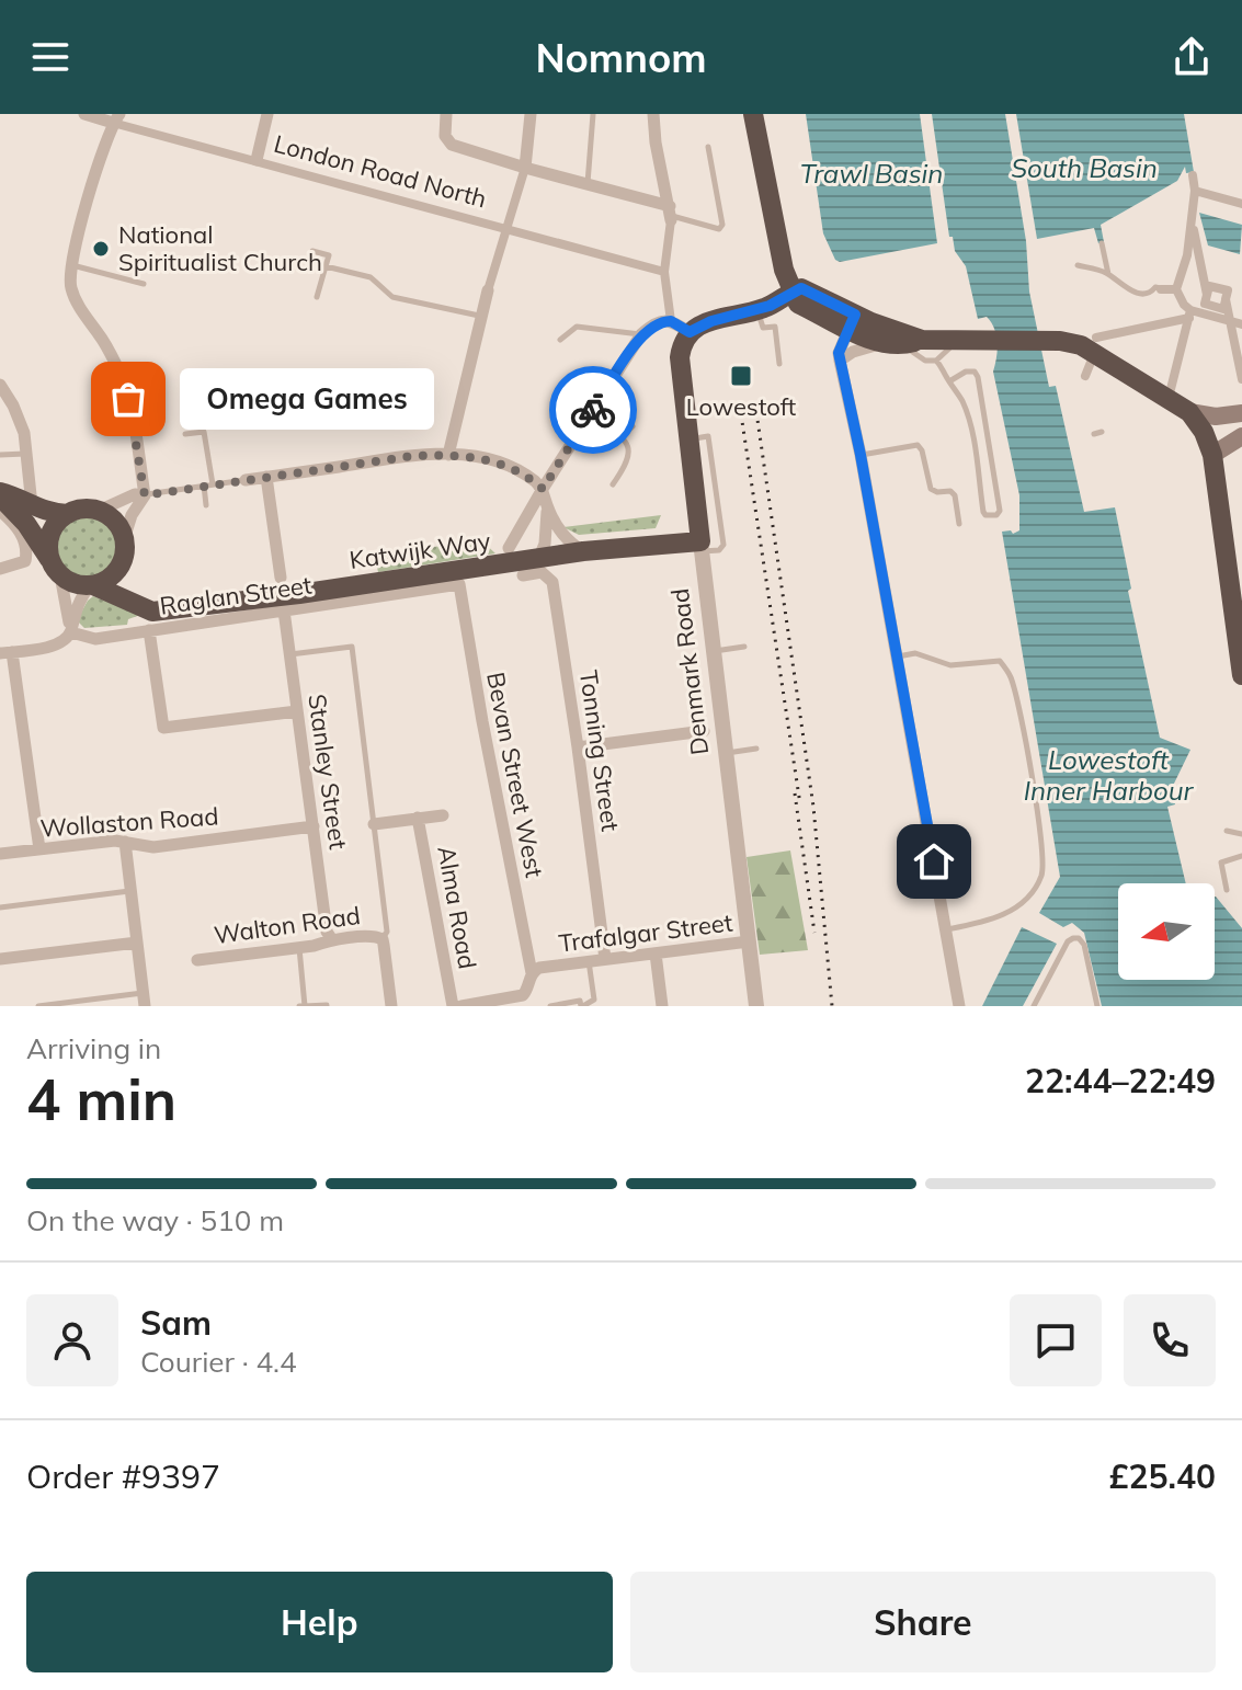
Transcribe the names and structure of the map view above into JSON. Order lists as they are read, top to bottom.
{
  "streets": {
    "highway": ["Katwijk Way", "Denmark Road"],
    "street": [
      "London Road North",
      "Raglan Street",
      "Tonning Street",
      "Stanley Street",
      "Bevan Street West",
      "Wollaston Road",
      "Alma Road",
      "Walton Road",
      "Trafalgar Street"
    ]
  },
  "crossings": [
    ["Katwijk Way", "Raglan Street"],
    ["Katwijk Way", "Denmark Road"],
    ["Raglan Street", "Stanley Street"],
    ["Raglan Street", "Bevan Street West"],
    ["Denmark Road", "Trafalgar Street"],
    ["Tonning Street", "Trafalgar Street"],
    ["Stanley Street", "Wollaston Road"],
    ["Stanley Street", "Walton Road"],
    ["Bevan Street West", "Trafalgar Street"]
  ],
  "water": ["South Basin", "Trawl Basin", "Lowestoft Inner Harbour"],
  "places": {
    "other": ["National Spiritualist Church", "Omega Games"],
    "transit": ["Lowestoft"]
  },
  "north": "left",
  "page": {
    "header": "Nomnom",
    "bubble": "Omega Games",
    "heading": ["4 min", "Arriving in", "22:44–22:49"],
    "panel": [
      "Sam",
      "Courier · 4.4",
      "Order #9397",
      "£25.40"
    ],
    "bar": "On the way · 510 m",
    "buttons": ["Help", "Share"]
  }
}
